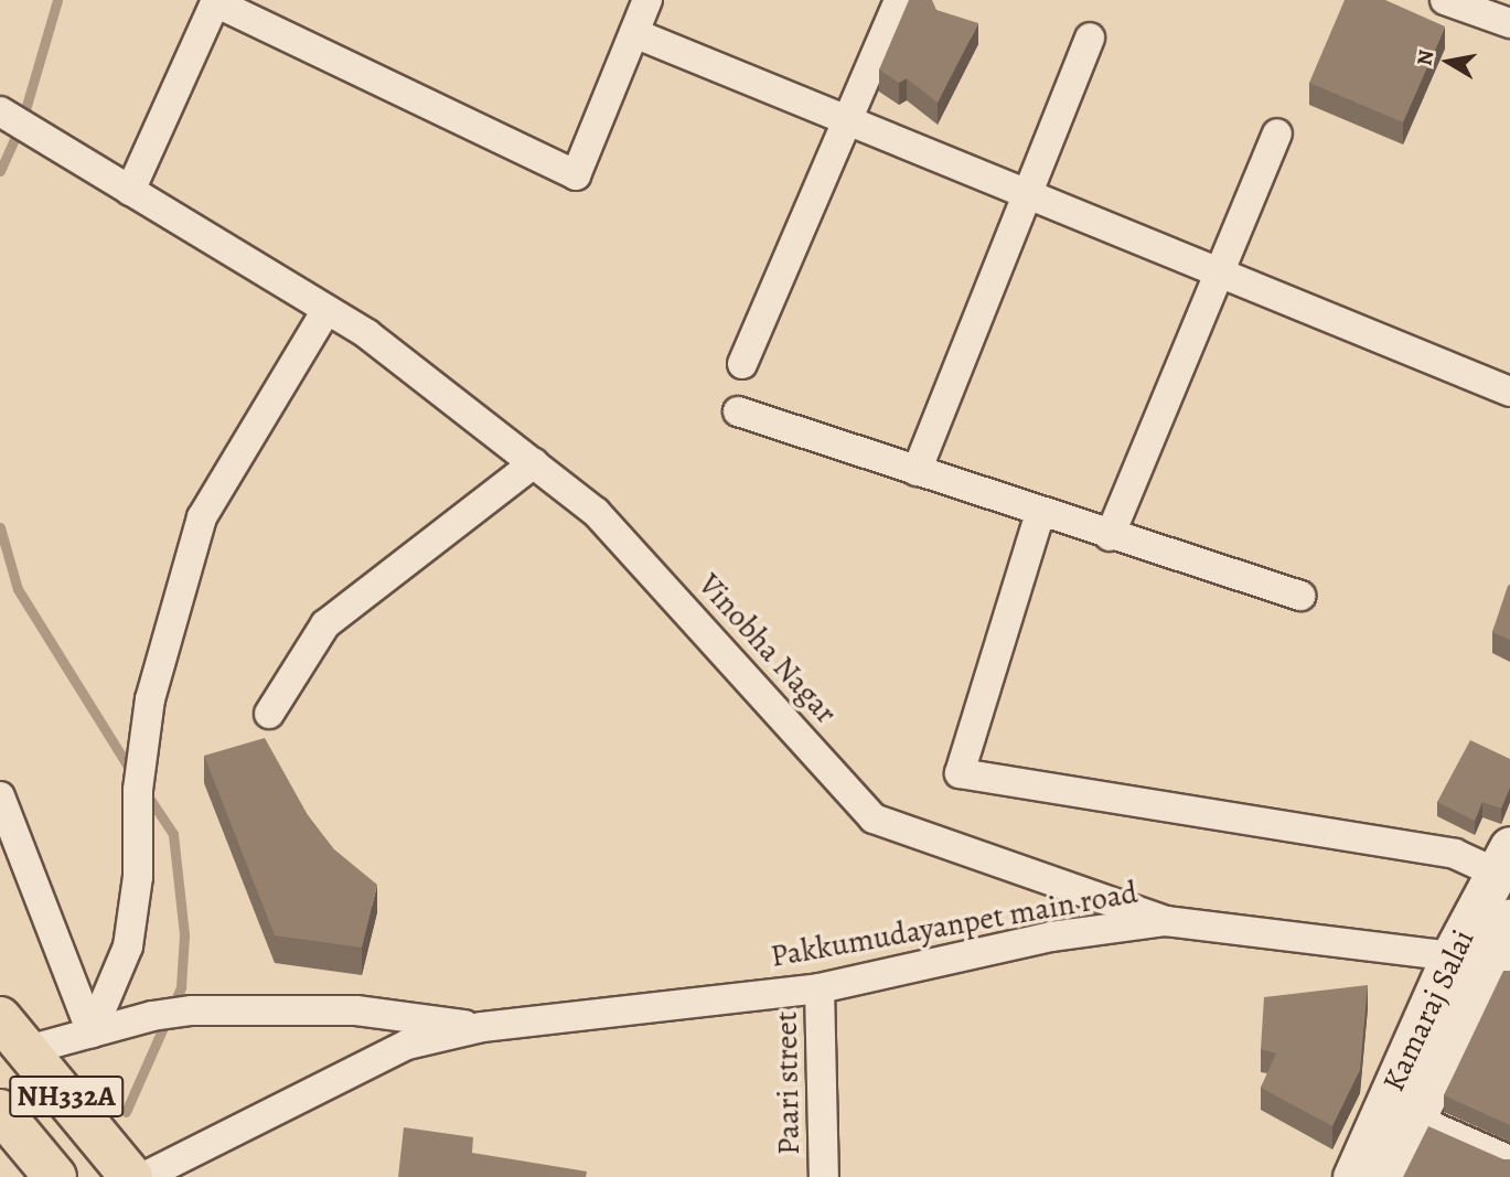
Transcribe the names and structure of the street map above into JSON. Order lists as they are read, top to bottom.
{
  "streets": {
    "highway": ["NH332A"],
    "main road": ["Kamaraj Salai"],
    "street": ["Vinobha Nagar", "Pakkumudayanpet main road", "Paari street"]
  },
  "crossings": [
    ["Vinobha Nagar", "Pakkumudayanpet main road"],
    ["Pakkumudayanpet main road", "Kamaraj Salai"],
    ["Pakkumudayanpet main road", "Paari street"]
  ],
  "north": "left"
}
